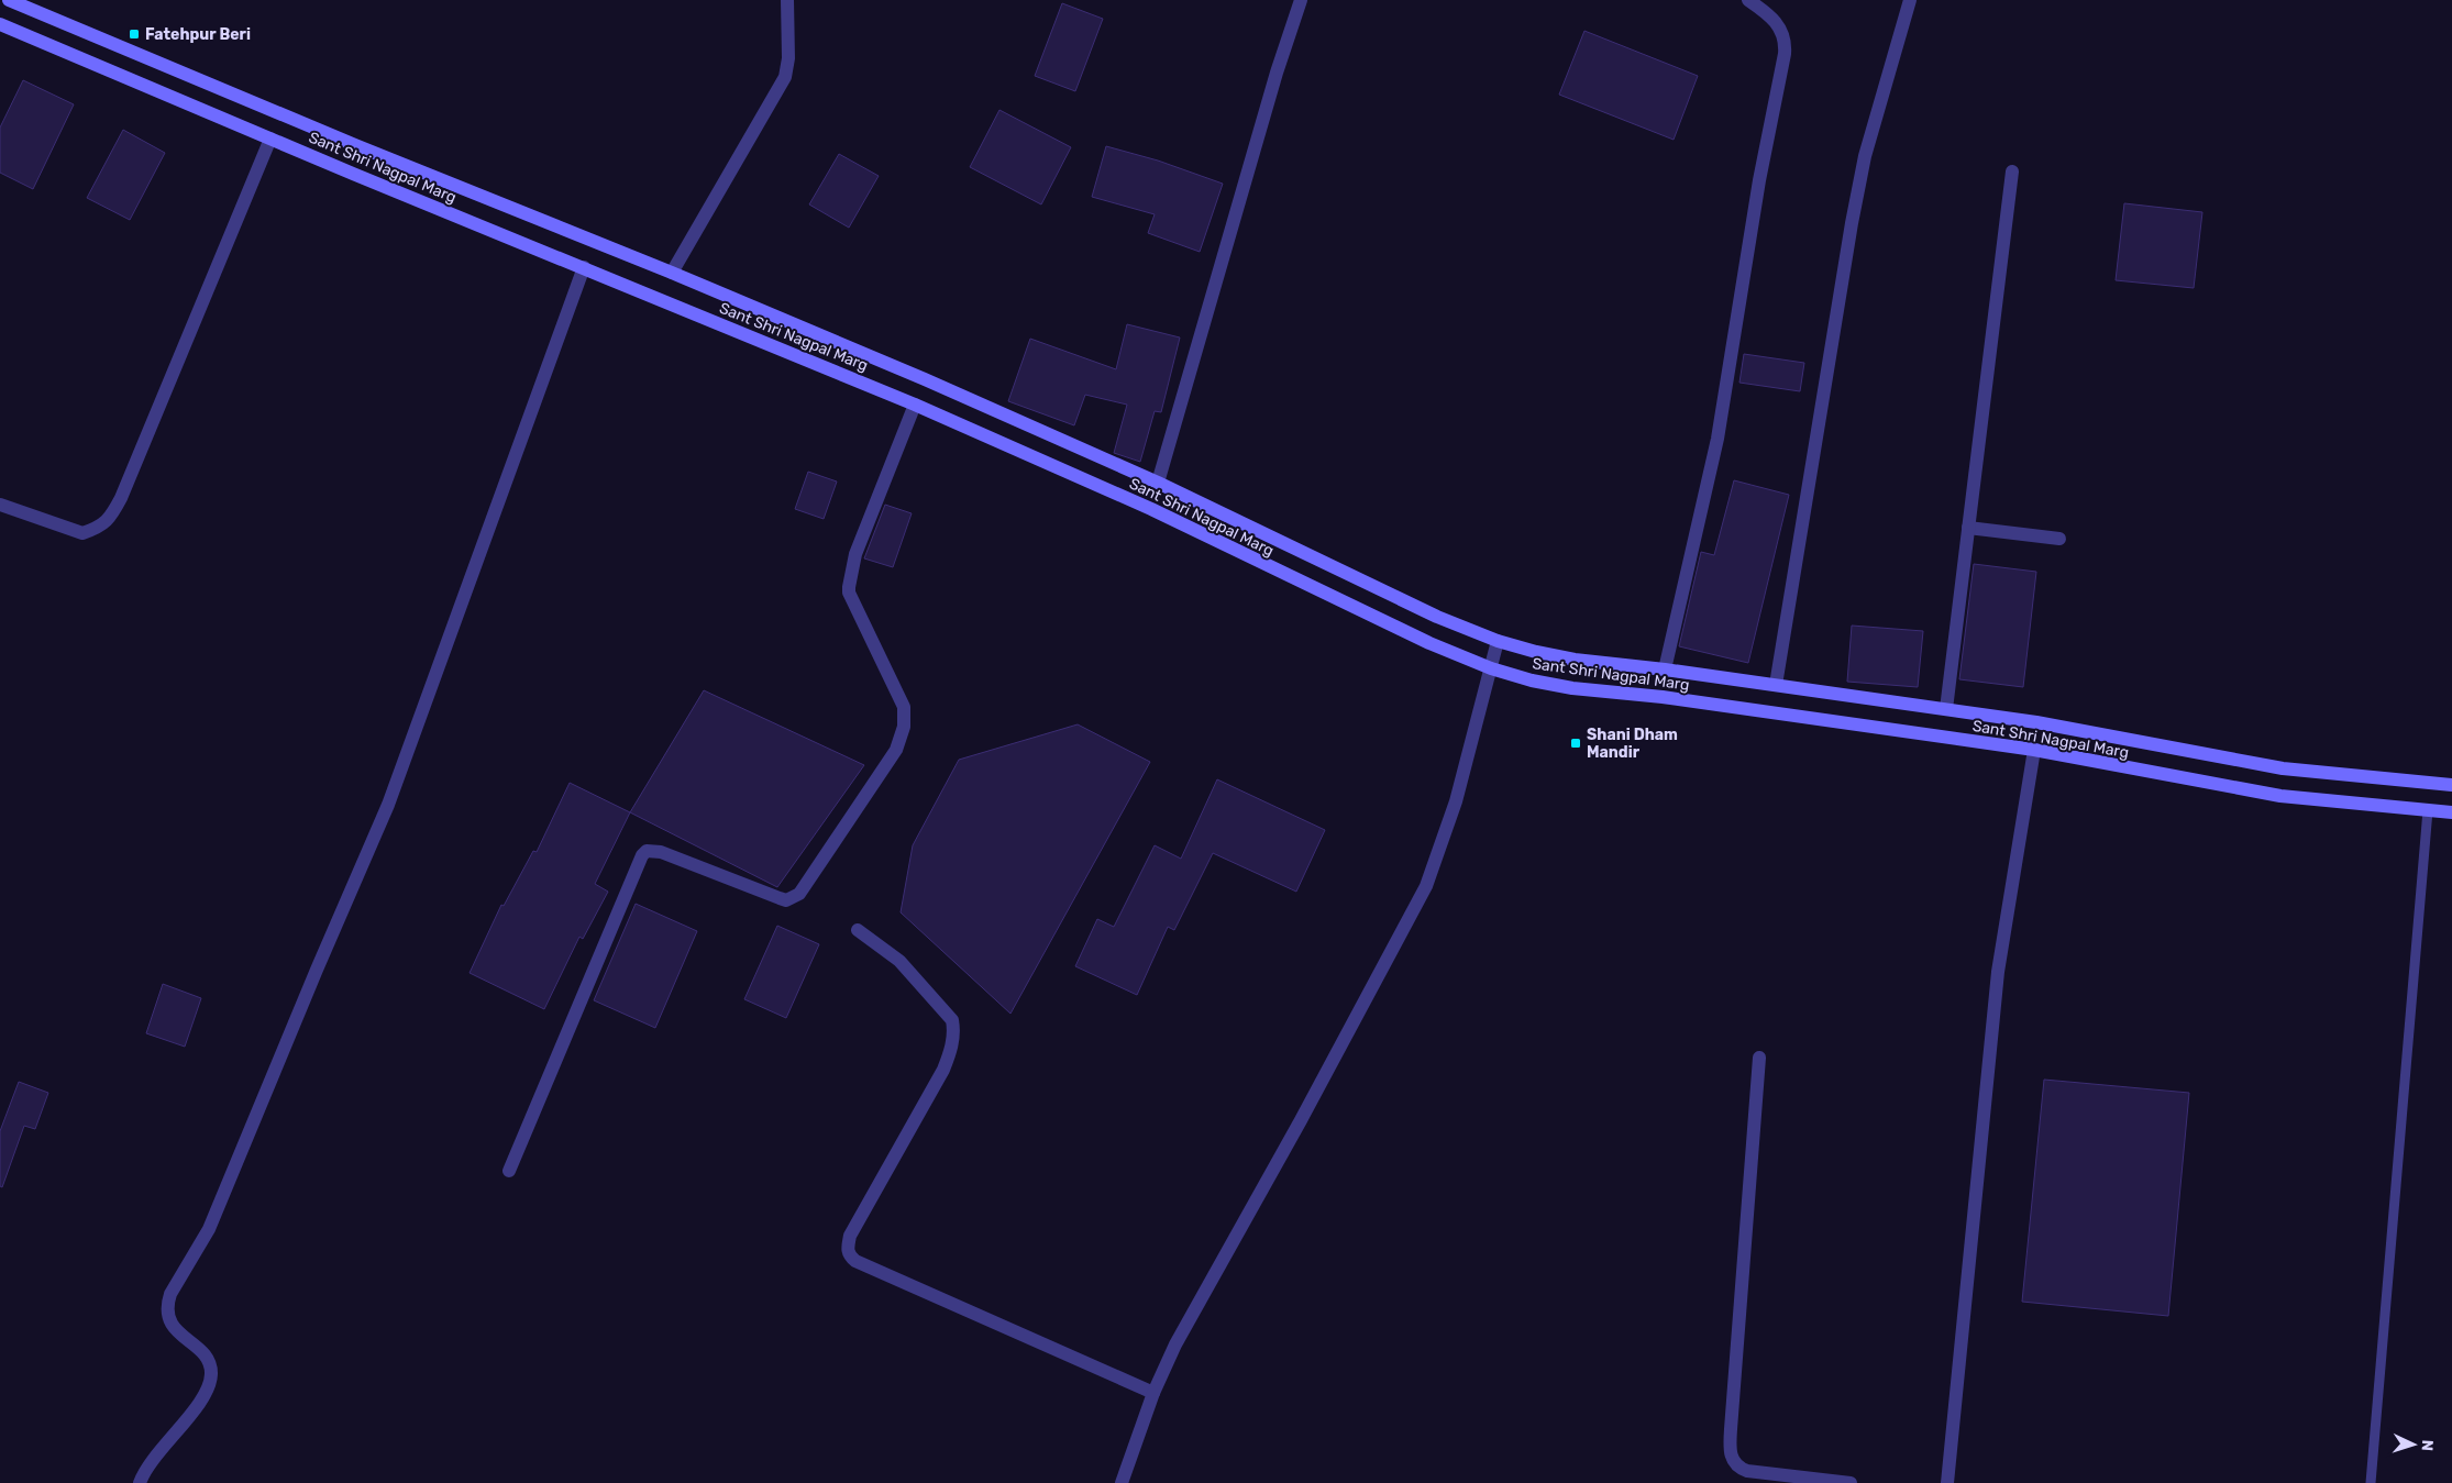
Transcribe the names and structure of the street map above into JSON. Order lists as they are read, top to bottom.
{
  "streets": {
    "main road": ["Sant Shri Nagpal Marg"]
  },
  "places": {
    "transit": ["Fatehpur Beri", "Shani Dham Mandir"]
  },
  "north": "right"
}
